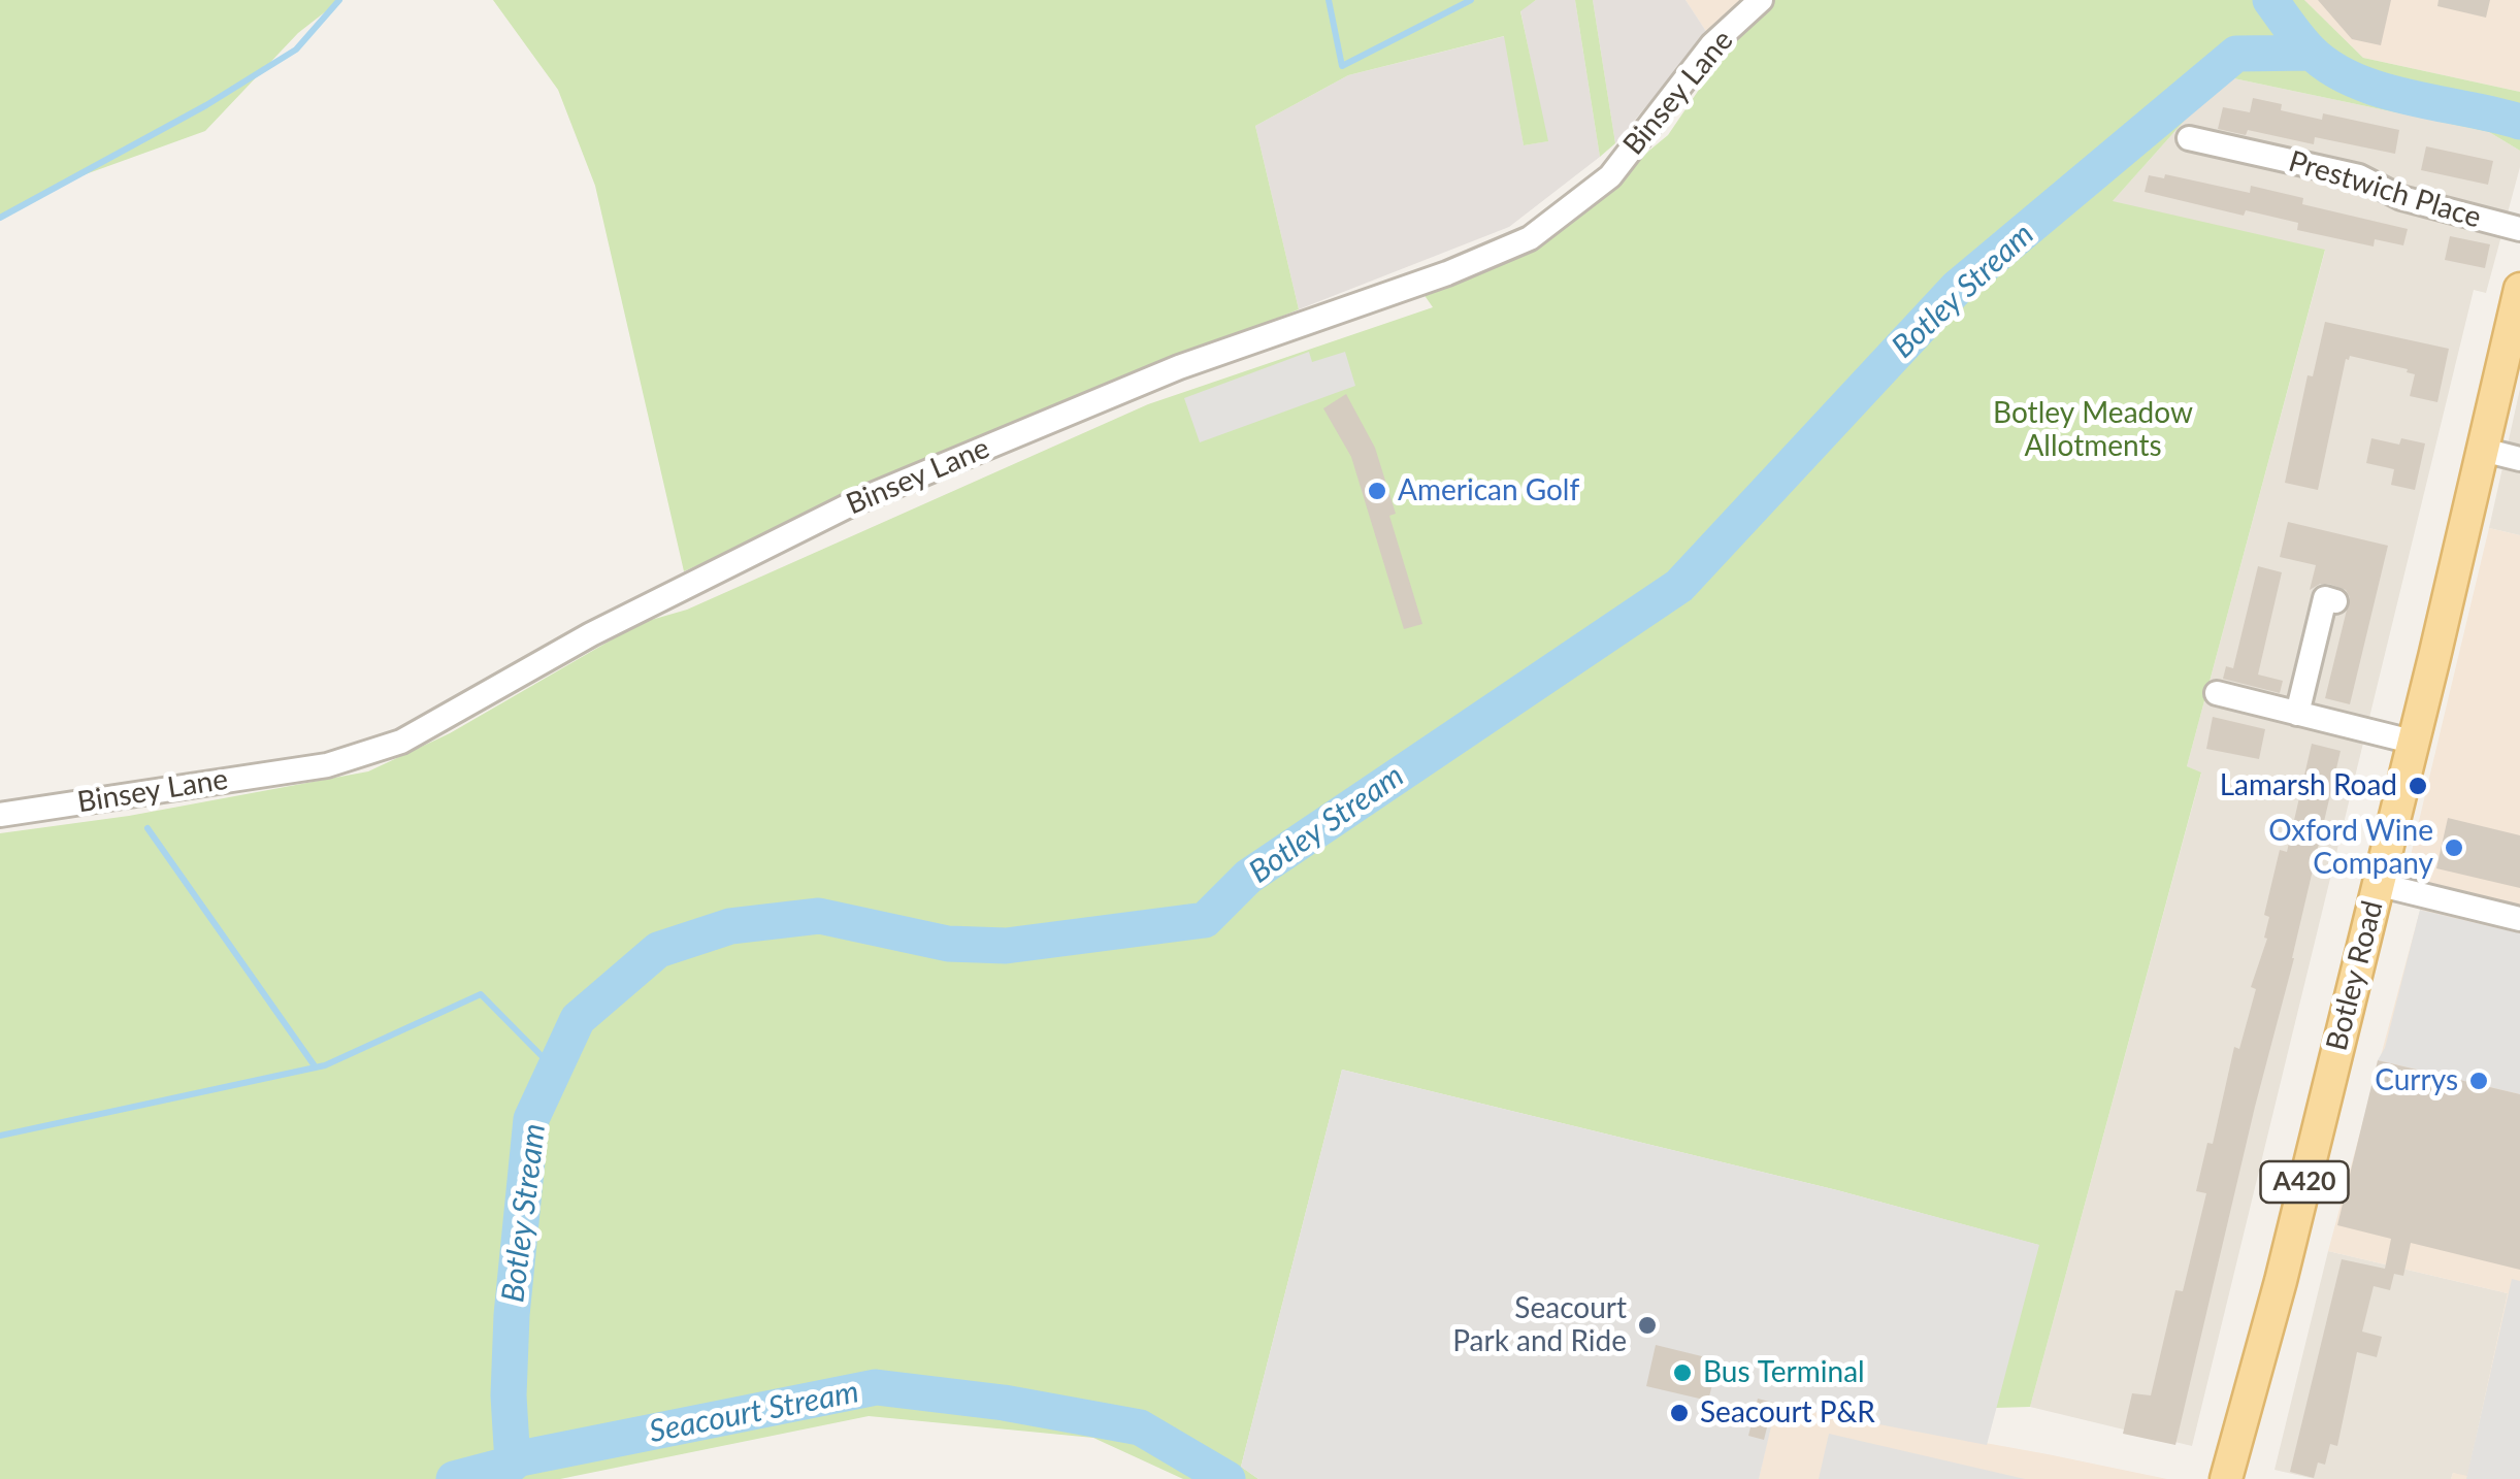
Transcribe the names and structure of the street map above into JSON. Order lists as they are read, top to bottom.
{
  "streets": {
    "main road": ["Botley Road", "A420"],
    "street": ["Binsey Lane", "Prestwich Place"]
  },
  "water": ["Botley Stream", "Seacourt Stream"],
  "parks": ["Botley Meadow Allotments"],
  "places": [
    "American Golf",
    "Lamarsh Road",
    "Oxford Wine Company",
    "Currys",
    "Seacourt Park and Ride",
    "Bus Terminal",
    "Seacourt P&R"
  ]
}
